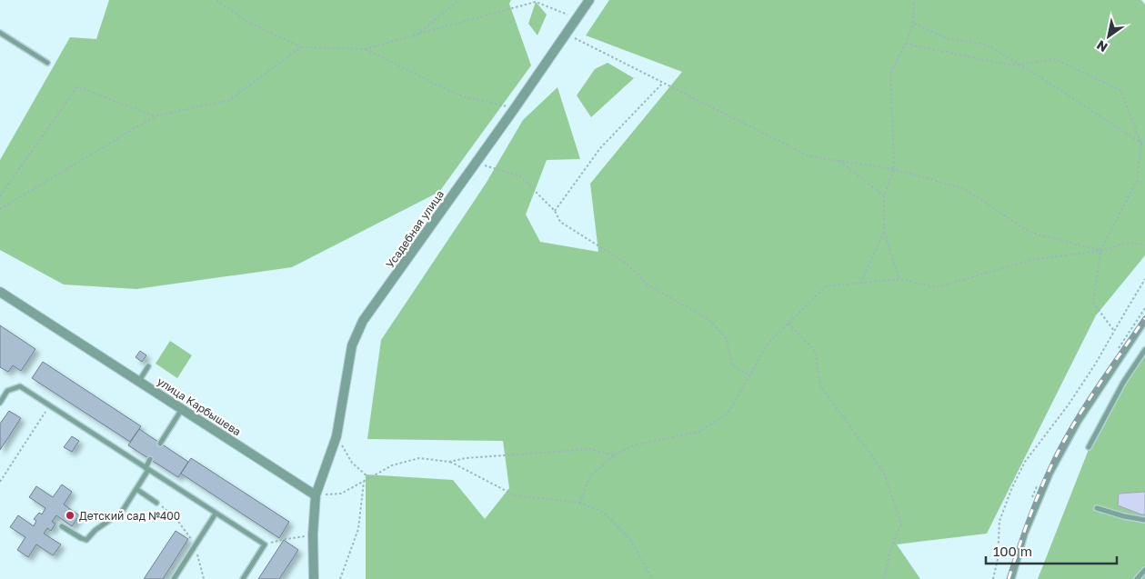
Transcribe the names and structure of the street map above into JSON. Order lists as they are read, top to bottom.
{
  "streets": {
    "street": ["Усадебная улица", "улица Карбышева"]
  },
  "crossings": [
    ["Усадебная улица", "улица Карбышева"]
  ],
  "places": ["Детский сад №400"],
  "scale_bar": "100 m",
  "north": "bottom left"
}
